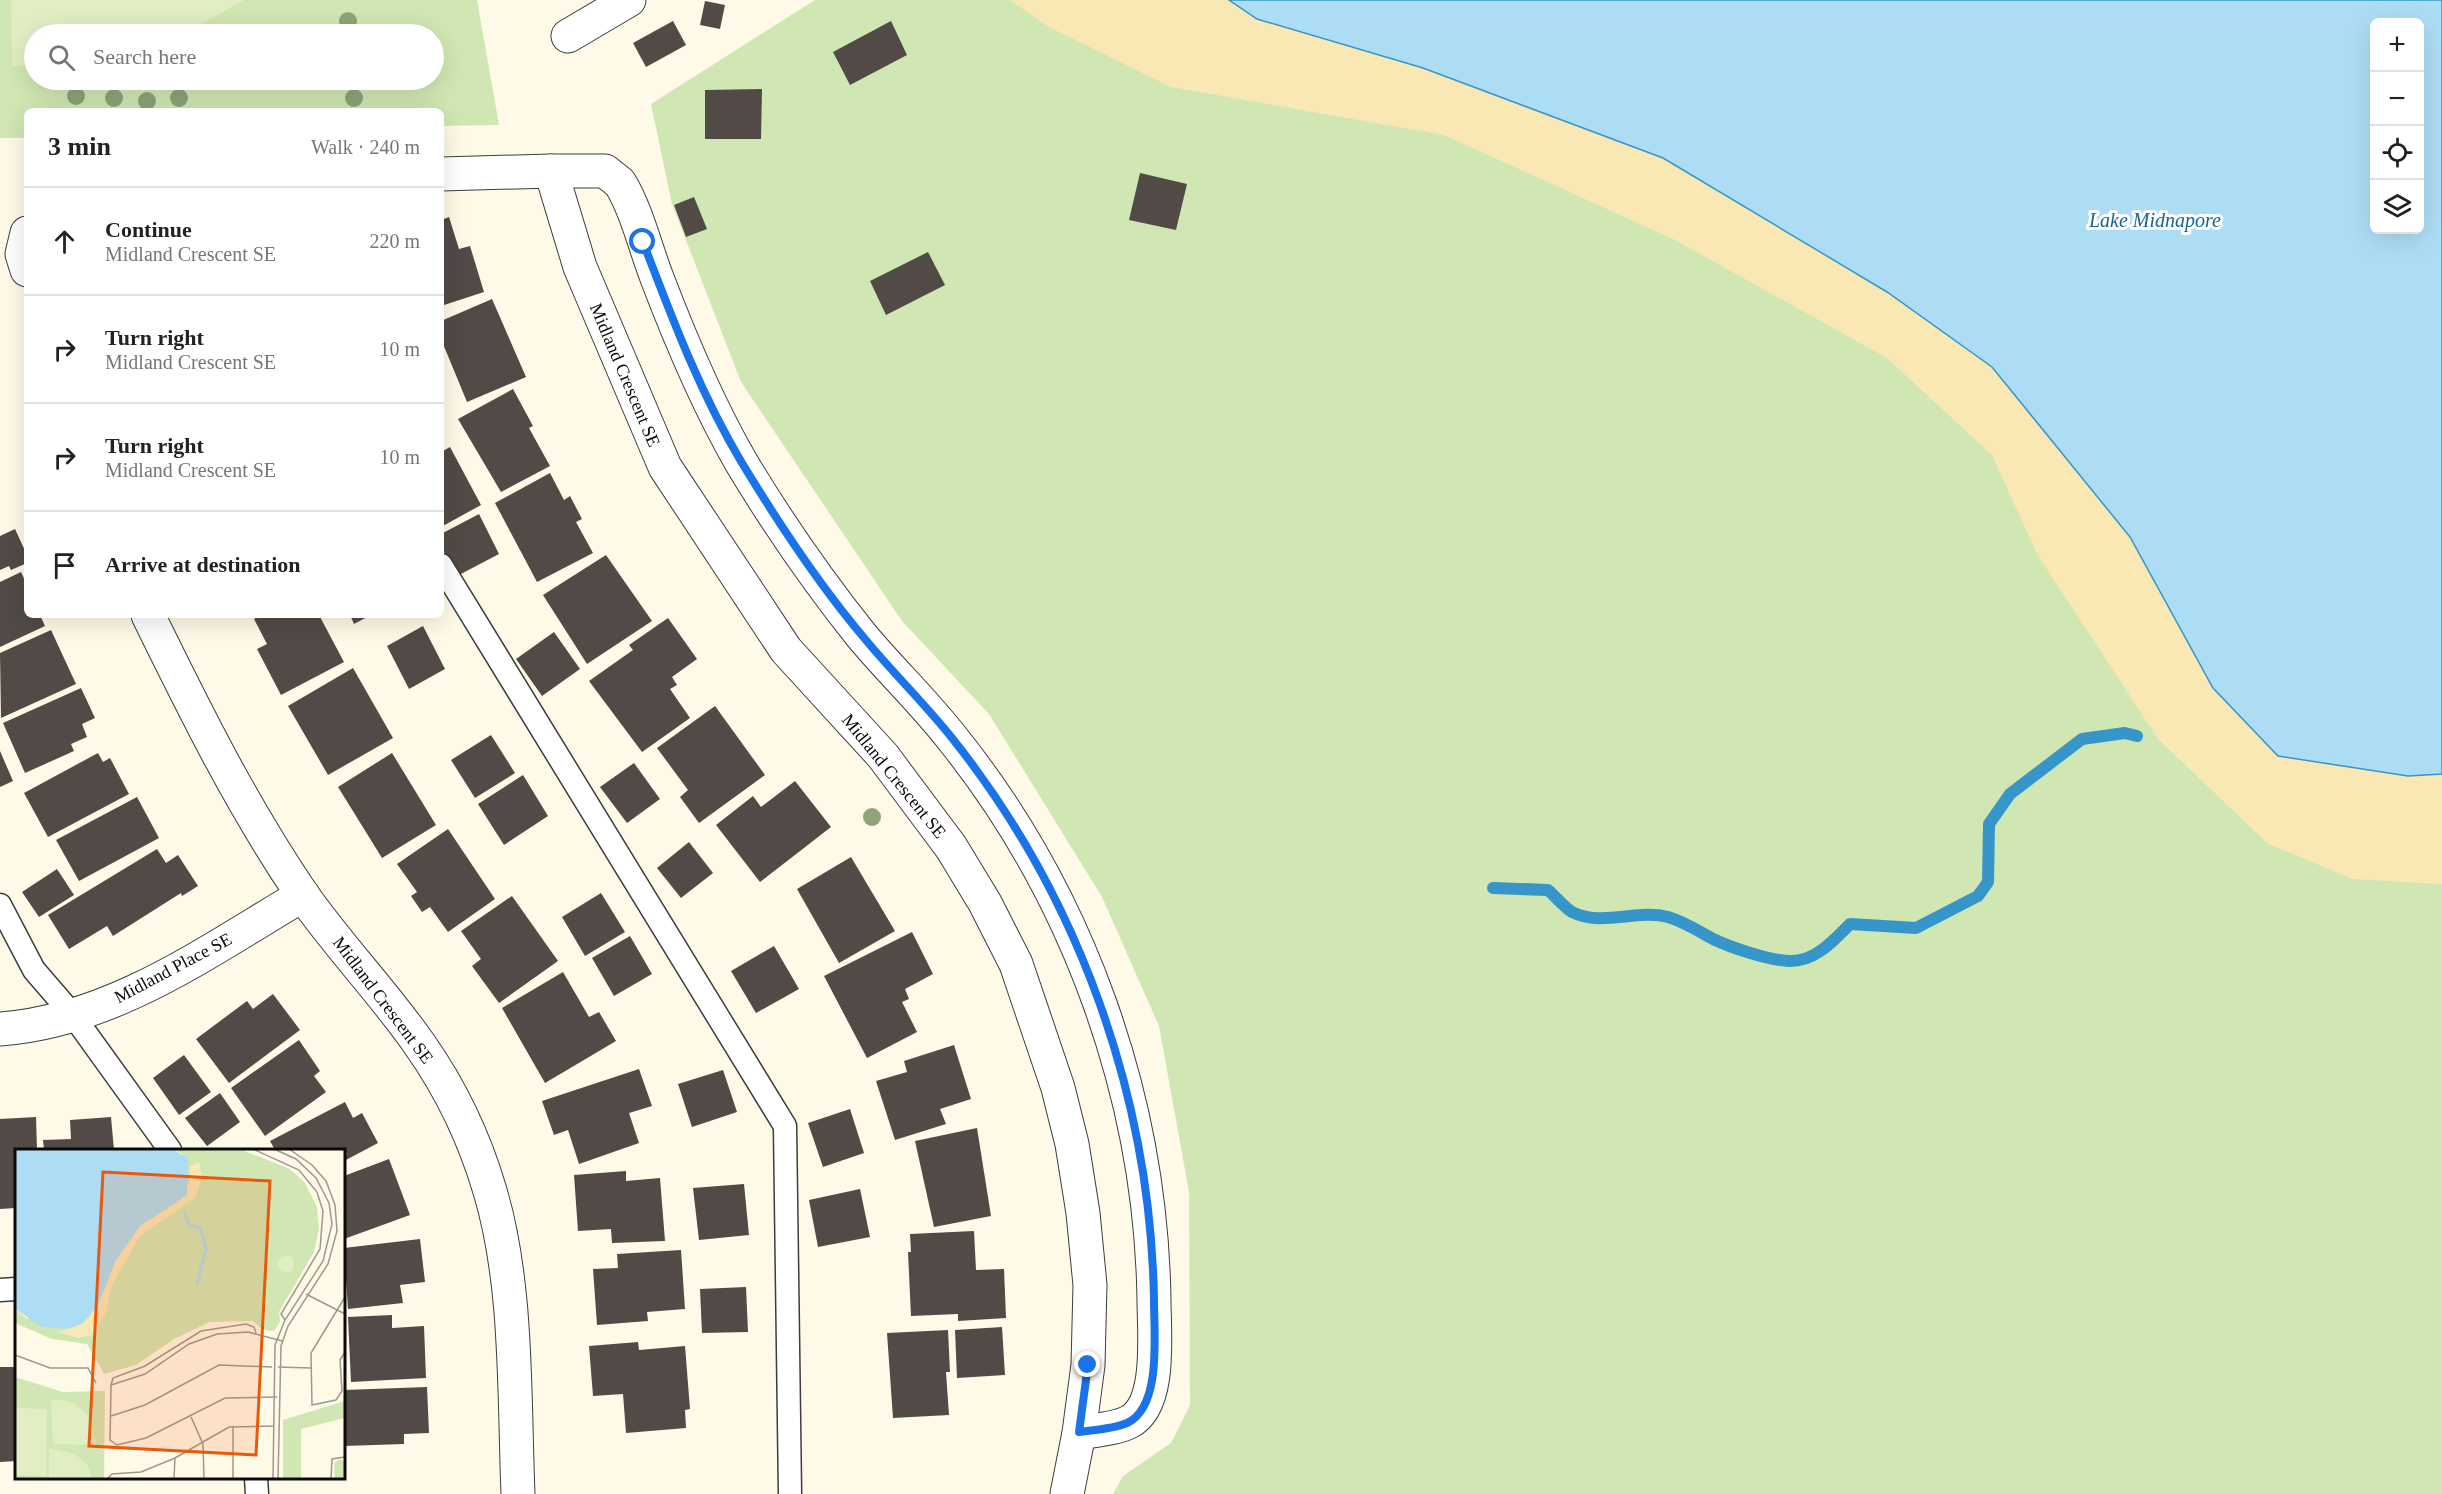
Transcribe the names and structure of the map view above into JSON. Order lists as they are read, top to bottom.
{
  "streets": {
    "street": ["Midland Crescent SE", "Midland Place SE"]
  },
  "crossings": [
    ["Midland Crescent SE", "Midland Place SE"]
  ],
  "water": ["Lake Midnapore"],
  "page": {
    "map_buttons": ["+", "−"],
    "search": "Search here",
    "heading": ["3 min", "Walk · 240 m"],
    "list": [
      ["Continue", "Midland Crescent SE", "220 m"],
      ["Turn right", "Midland Crescent SE", "10 m"],
      ["Turn right", "Midland Crescent SE", "10 m"],
      "Arrive at destination"
    ]
  }
}
